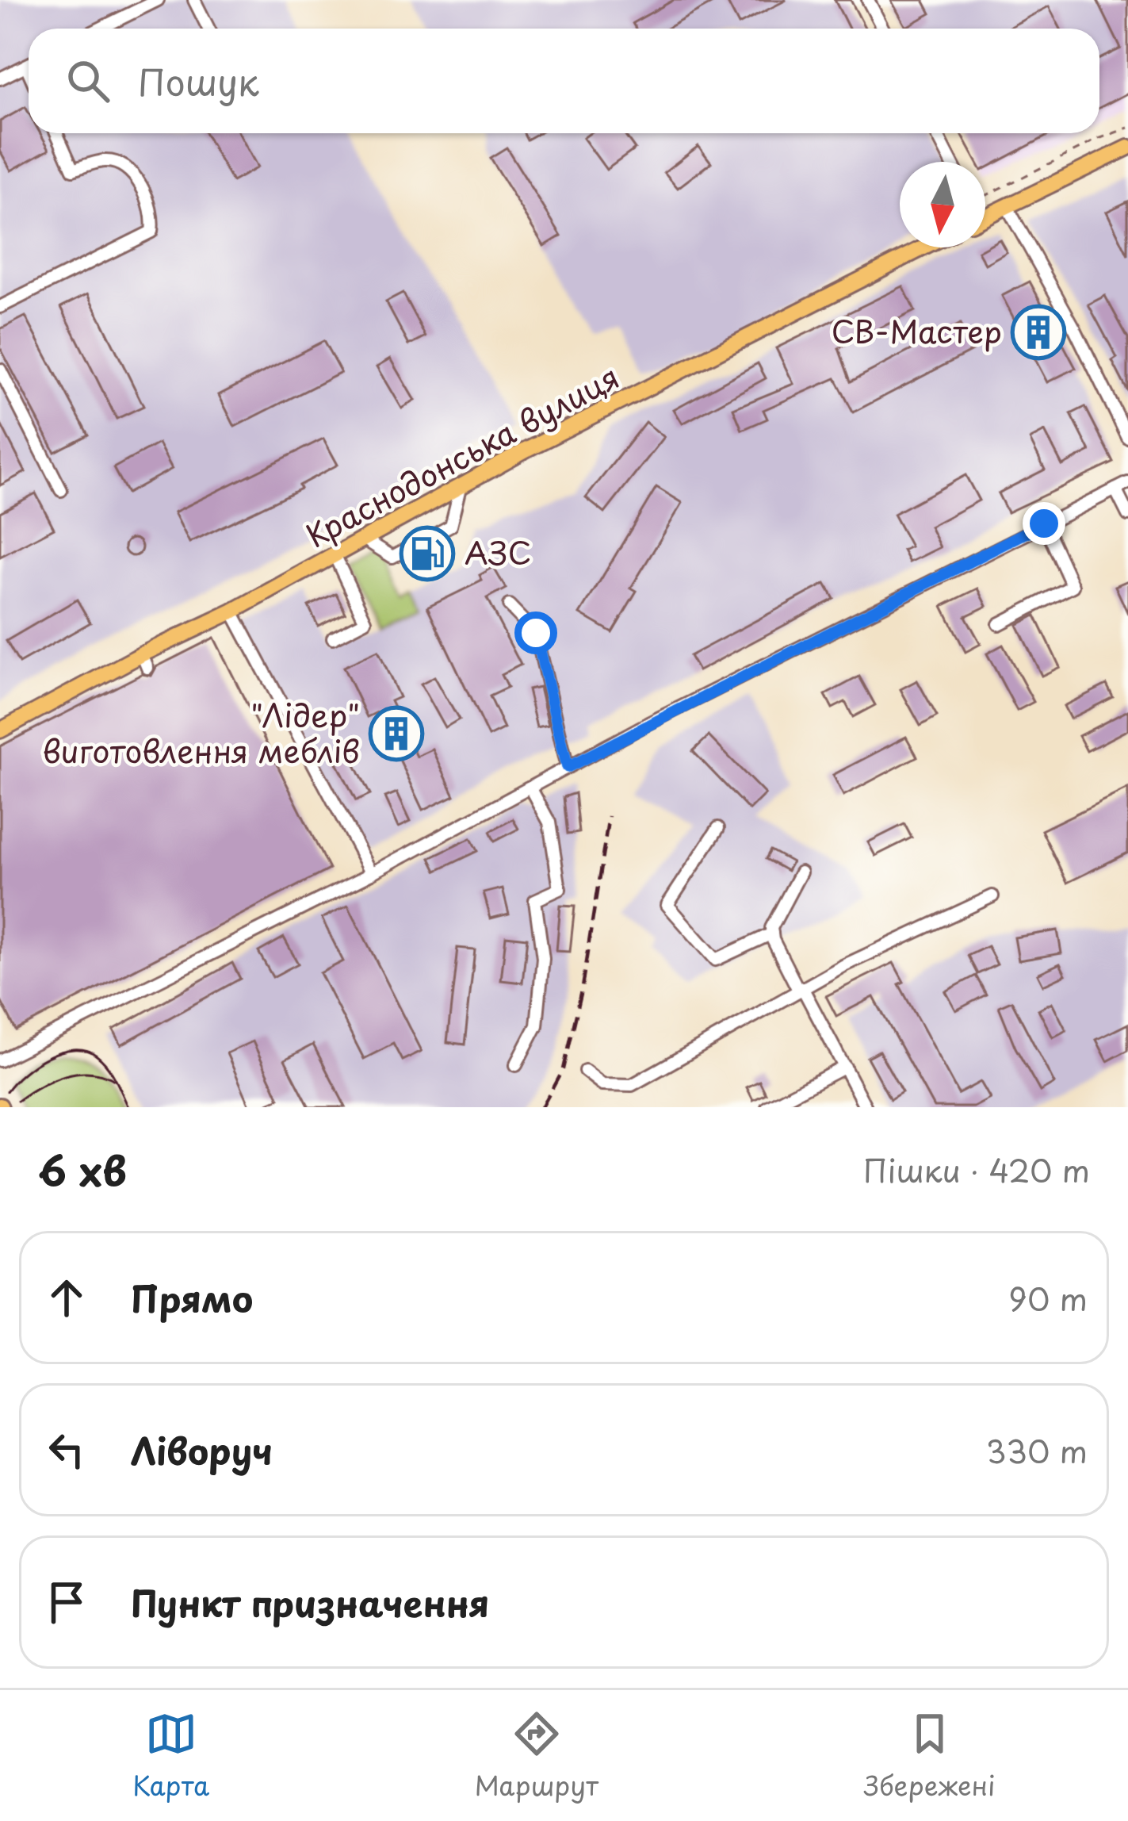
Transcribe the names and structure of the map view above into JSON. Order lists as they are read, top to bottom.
{
  "streets": {
    "main road": ["Краснодонська вулиця"]
  },
  "places": {
    "building": ["СВ-Мастер", "\"Лідер\" виготовлення меблів"],
    "fuel station": ["АЗС"]
  },
  "north": "bottom",
  "page": {
    "search": "Пошук",
    "heading": ["6 хв", "Пішки · 420 m"],
    "list": [
      ["Прямо", "90 m"],
      ["Ліворуч", "330 m"],
      "Пункт призначення"
    ],
    "nav": ["Карта", "Маршрут", "Збережені"]
  }
}
